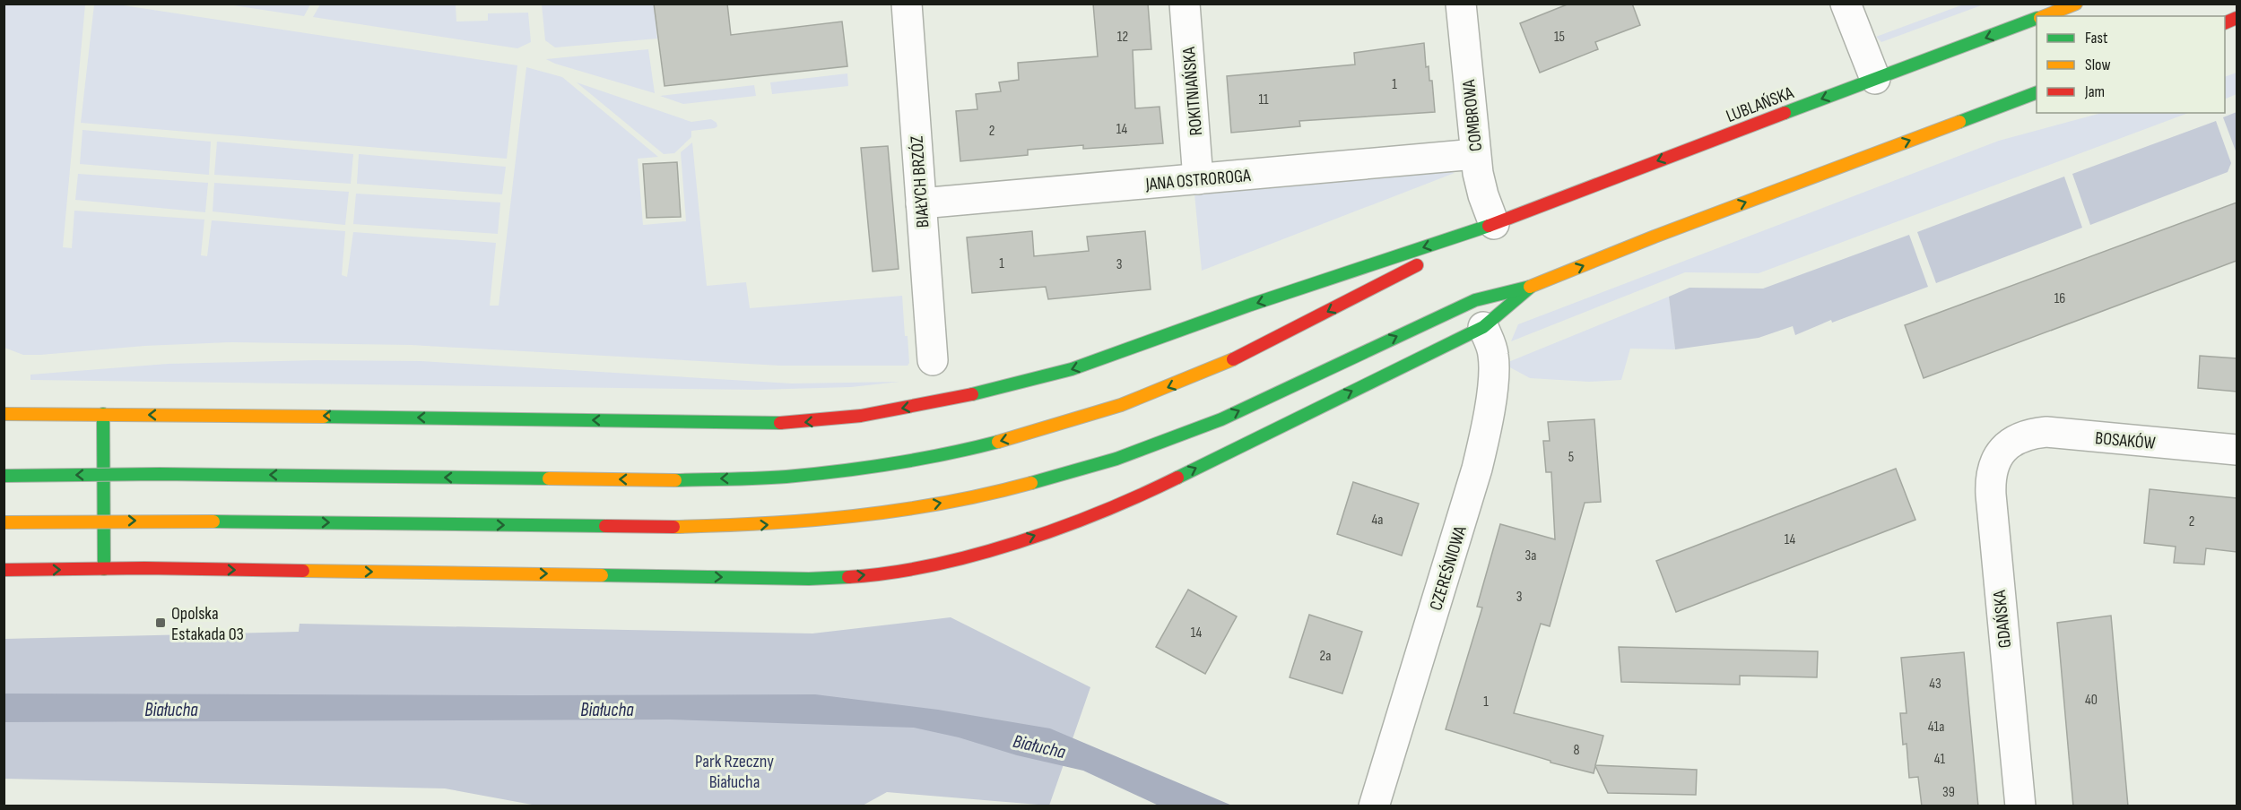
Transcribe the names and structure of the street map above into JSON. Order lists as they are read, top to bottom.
{
  "streets": {
    "main road": ["LUBLAŃSKA"],
    "street": [
      "ROKITNIAŃSKA",
      "COMBROWA",
      "JANA OSTROROGA",
      "BIAŁYCH BRZÓZ",
      "BOSAKÓW",
      "CZEREŚNIOWA",
      "GDAŃSKA"
    ]
  },
  "crossings": [
    ["ROKITNIAŃSKA", "JANA OSTROROGA"],
    ["LUBLAŃSKA", "COMBROWA"],
    ["COMBROWA", "JANA OSTROROGA"],
    ["JANA OSTROROGA", "BIAŁYCH BRZÓZ"],
    ["BOSAKÓW", "GDAŃSKA"]
  ],
  "water": ["Białucha"],
  "parks": ["Park Rzeczny Białucha"],
  "places": {
    "transit": ["Opolska Estakada 03"]
  },
  "house_numbers": [
    "12",
    "15",
    "1",
    "11",
    "14",
    "2",
    "1",
    "3",
    "16",
    "5",
    "4a",
    "2",
    "14",
    "3a",
    "3",
    "14",
    "2a",
    "43",
    "40",
    "1",
    "41a",
    "8",
    "41",
    "39"
  ],
  "legend": ["Fast", "Slow", "Jam"]
}
